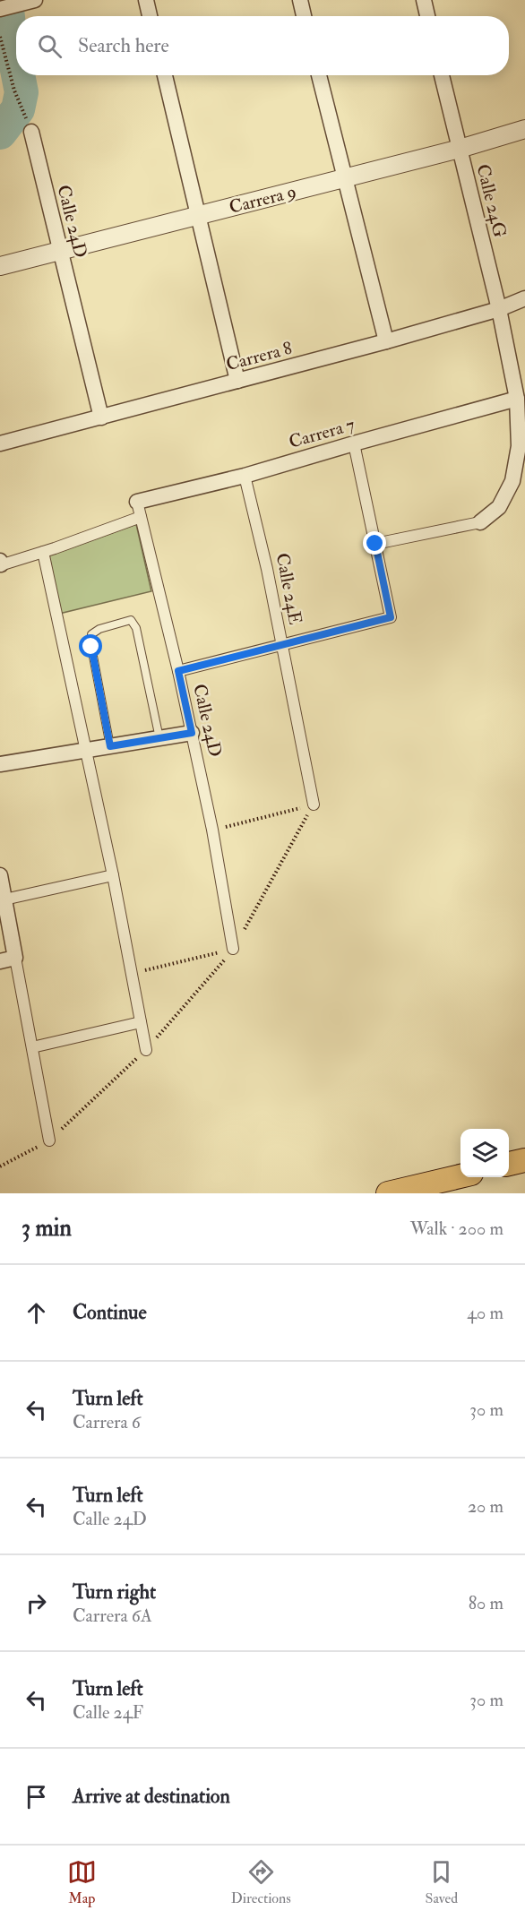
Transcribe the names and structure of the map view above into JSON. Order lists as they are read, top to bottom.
{
  "streets": {
    "street": [
      "Carrera 9",
      "Calle 24G",
      "Calle 24D",
      "Carrera 8",
      "Carrera 7",
      "Calle 24E"
    ]
  },
  "crossings": [
    ["Carrera 9", "Calle 24G"],
    ["Carrera 9", "Calle 24D"],
    ["Calle 24G", "Carrera 8"],
    ["Calle 24G", "Carrera 7"],
    ["Calle 24D", "Carrera 8"],
    ["Calle 24D", "Carrera 7"],
    ["Carrera 7", "Calle 24E"]
  ],
  "page": {
    "search": "Search here",
    "heading": ["3 min", "Walk · 200 m"],
    "list": [
      ["Continue", "40 m"],
      ["Turn left", "Carrera 6", "30 m"],
      ["Turn left", "Calle 24D", "20 m"],
      ["Turn right", "Carrera 6A", "80 m"],
      ["Turn left", "Calle 24F", "30 m"],
      "Arrive at destination"
    ],
    "nav": ["Map", "Directions", "Saved"]
  }
}
